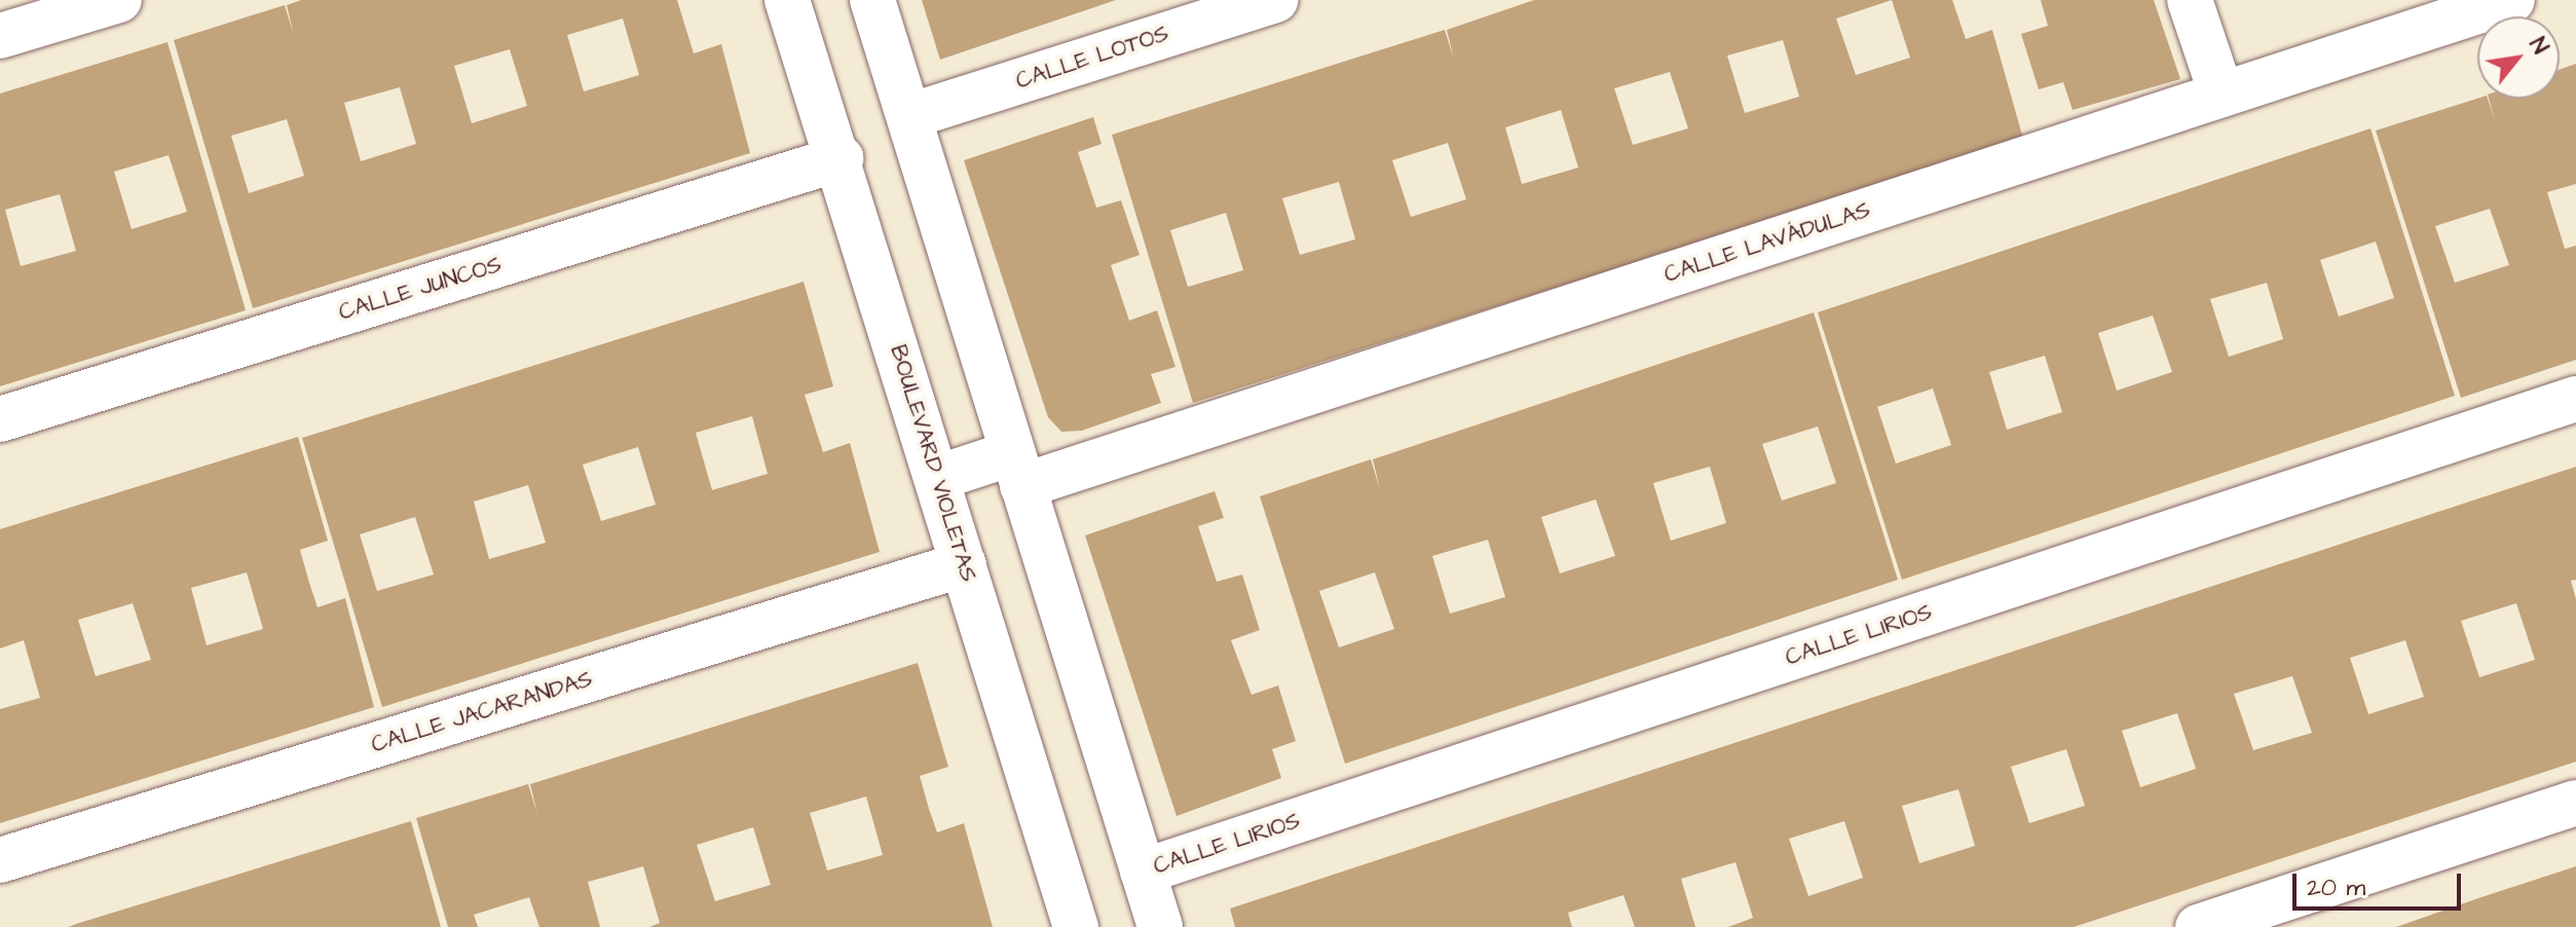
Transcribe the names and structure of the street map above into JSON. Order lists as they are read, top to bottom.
{
  "streets": {
    "street": [
      "CALLE LOTOS",
      "CALLE LAVÁDULAS",
      "CALLE JUNCOS",
      "BOULEVARD VIOLETAS",
      "CALLE LIRIOS",
      "CALLE JACARANDAS"
    ]
  },
  "crossings": [
    ["CALLE LAVÁDULAS", "BOULEVARD VIOLETAS"],
    ["CALLE JUNCOS", "BOULEVARD VIOLETAS"],
    ["BOULEVARD VIOLETAS", "CALLE JACARANDAS"]
  ],
  "scale_bar": "20 m",
  "north": "top right"
}
